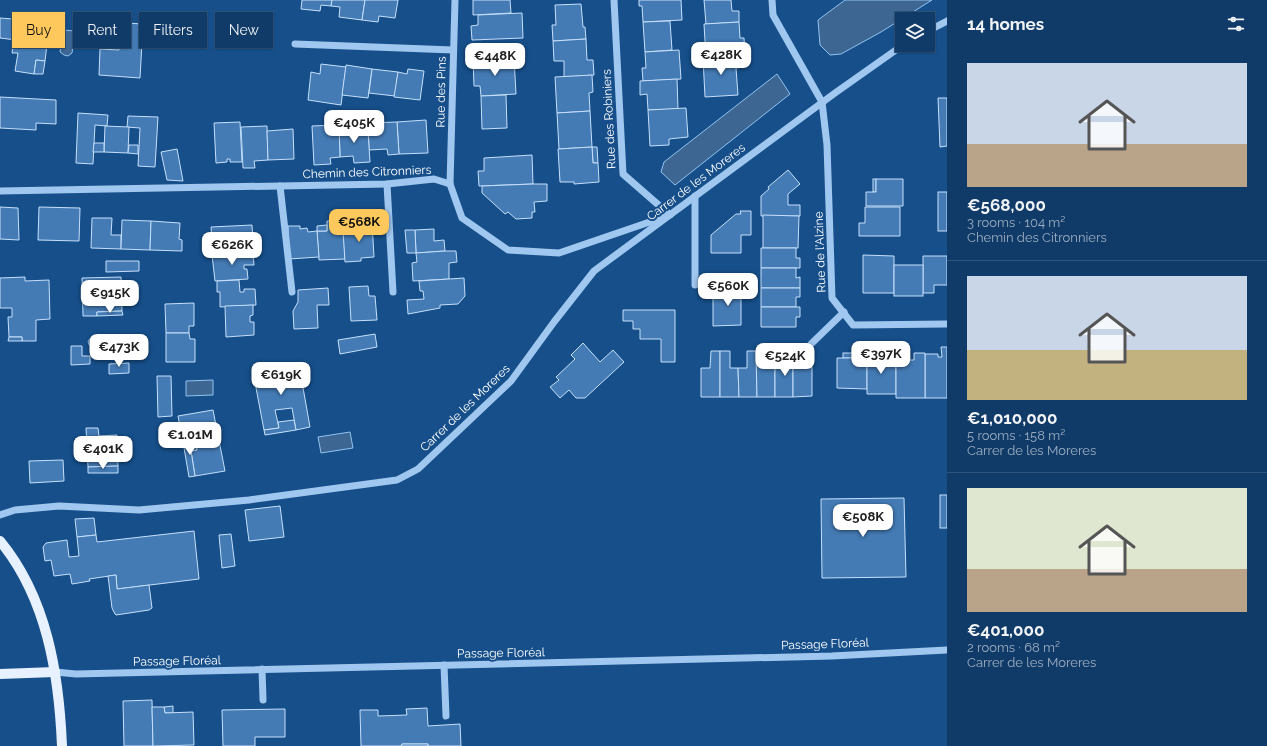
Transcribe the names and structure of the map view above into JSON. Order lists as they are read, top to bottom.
{
  "streets": {
    "street": [
      "Rue des Pins",
      "Rue des Robiniers",
      "Chemin des Citronniers",
      "Carrer de les Moreres",
      "Rue de l'Alzine",
      "Passage Floréal"
    ]
  },
  "crossings": [
    ["Rue des Pins", "Chemin des Citronniers"],
    ["Rue des Robiniers", "Carrer de les Moreres"],
    ["Carrer de les Moreres", "Rue de l'Alzine"]
  ],
  "page": {
    "heading": "14 homes",
    "chip": [
      "Buy",
      "Rent",
      "Filters",
      "New"
    ],
    "price": [
      "€428K",
      "€448K",
      "€405K",
      "€568K",
      "€626K",
      "€560K",
      "€915K",
      "€473K",
      "€397K",
      "€524K",
      "€619K",
      "€1.01M",
      "€401K",
      "€508K"
    ],
    "list": [
      {
        "name": "€568,000",
        "note": "3 rooms · 104 m² · Chemin des Citronniers"
      },
      {
        "name": "€1,010,000",
        "note": "5 rooms · 158 m² · Carrer de les Moreres"
      },
      {
        "name": "€401,000",
        "note": "2 rooms · 68 m² · Carrer de les Moreres"
      }
    ]
  }
}
